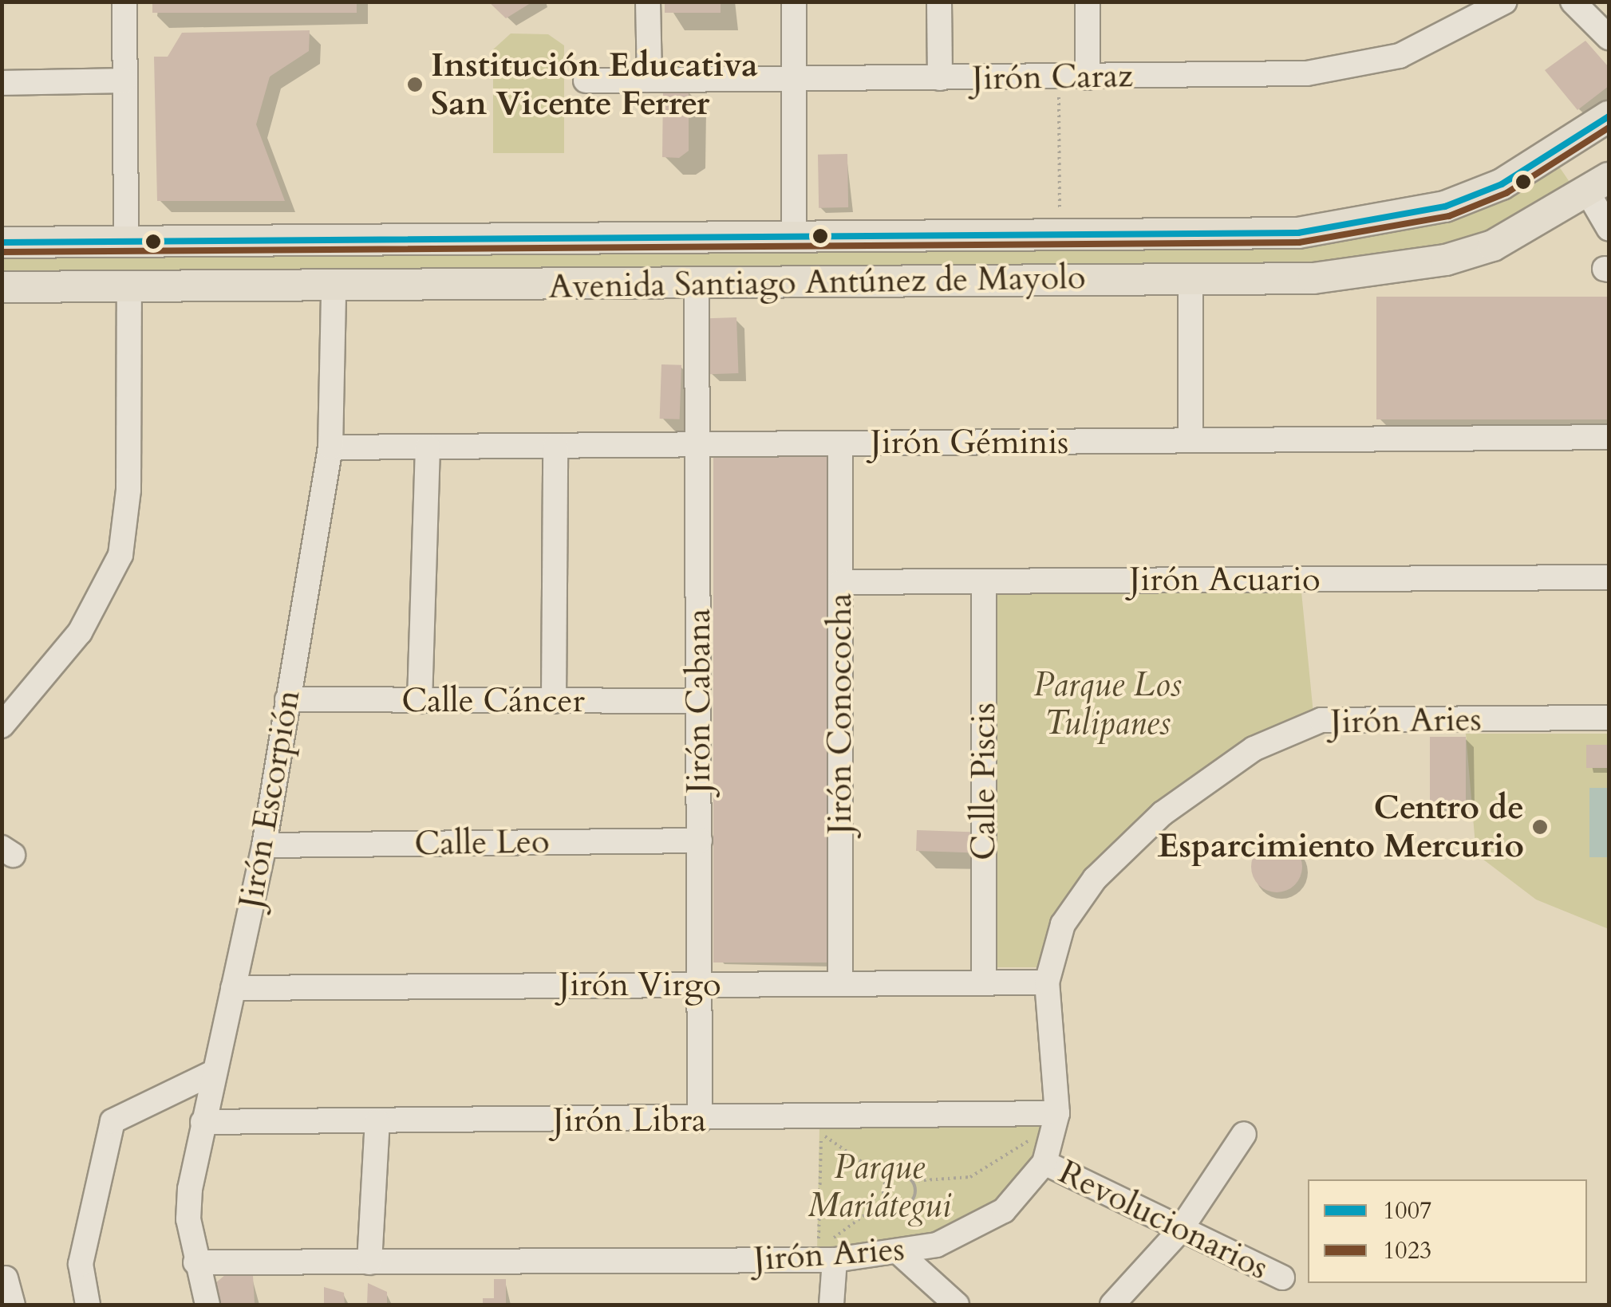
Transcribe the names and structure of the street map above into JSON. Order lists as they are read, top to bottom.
{
  "streets": {
    "main road": ["Avenida Santiago Antúnez de Mayolo"],
    "street": [
      "Jirón Caraz",
      "Jirón Géminis",
      "Jirón Acuario",
      "Calle Cáncer",
      "Jirón Cabana",
      "Jirón Conococha",
      "Jirón Aries",
      "Calle Piscis",
      "Jirón Escorpión",
      "Calle Leo",
      "Jirón Virgo",
      "Jirón Libra",
      "Revolucionarios"
    ]
  },
  "crossings": [
    ["Avenida Santiago Antúnez de Mayolo", "Jirón Cabana"],
    ["Avenida Santiago Antúnez de Mayolo", "Jirón Escorpión"],
    ["Jirón Géminis", "Jirón Cabana"],
    ["Jirón Géminis", "Jirón Conococha"],
    ["Jirón Géminis", "Jirón Escorpión"],
    ["Jirón Acuario", "Jirón Conococha"],
    ["Jirón Acuario", "Calle Piscis"],
    ["Calle Cáncer", "Jirón Cabana"],
    ["Calle Cáncer", "Jirón Escorpión"],
    ["Jirón Cabana", "Calle Leo"],
    ["Jirón Cabana", "Jirón Virgo"],
    ["Jirón Cabana", "Jirón Libra"],
    ["Jirón Conococha", "Jirón Virgo"],
    ["Jirón Aries", "Jirón Escorpión"],
    ["Jirón Aries", "Jirón Virgo"],
    ["Jirón Aries", "Jirón Libra"],
    ["Jirón Aries", "Revolucionarios"],
    ["Calle Piscis", "Jirón Virgo"],
    ["Jirón Escorpión", "Calle Leo"],
    ["Jirón Escorpión", "Jirón Virgo"],
    ["Jirón Escorpión", "Jirón Libra"]
  ],
  "parks": ["Parque Los Tulipanes", "Parque Mariátegui"],
  "places": ["Institución Educativa San Vicente Ferrer", "Centro de Esparcimiento Mercurio"],
  "lines": ["transit line 1007", "transit line 1023"],
  "legend": ["1007", "1023"]
}
